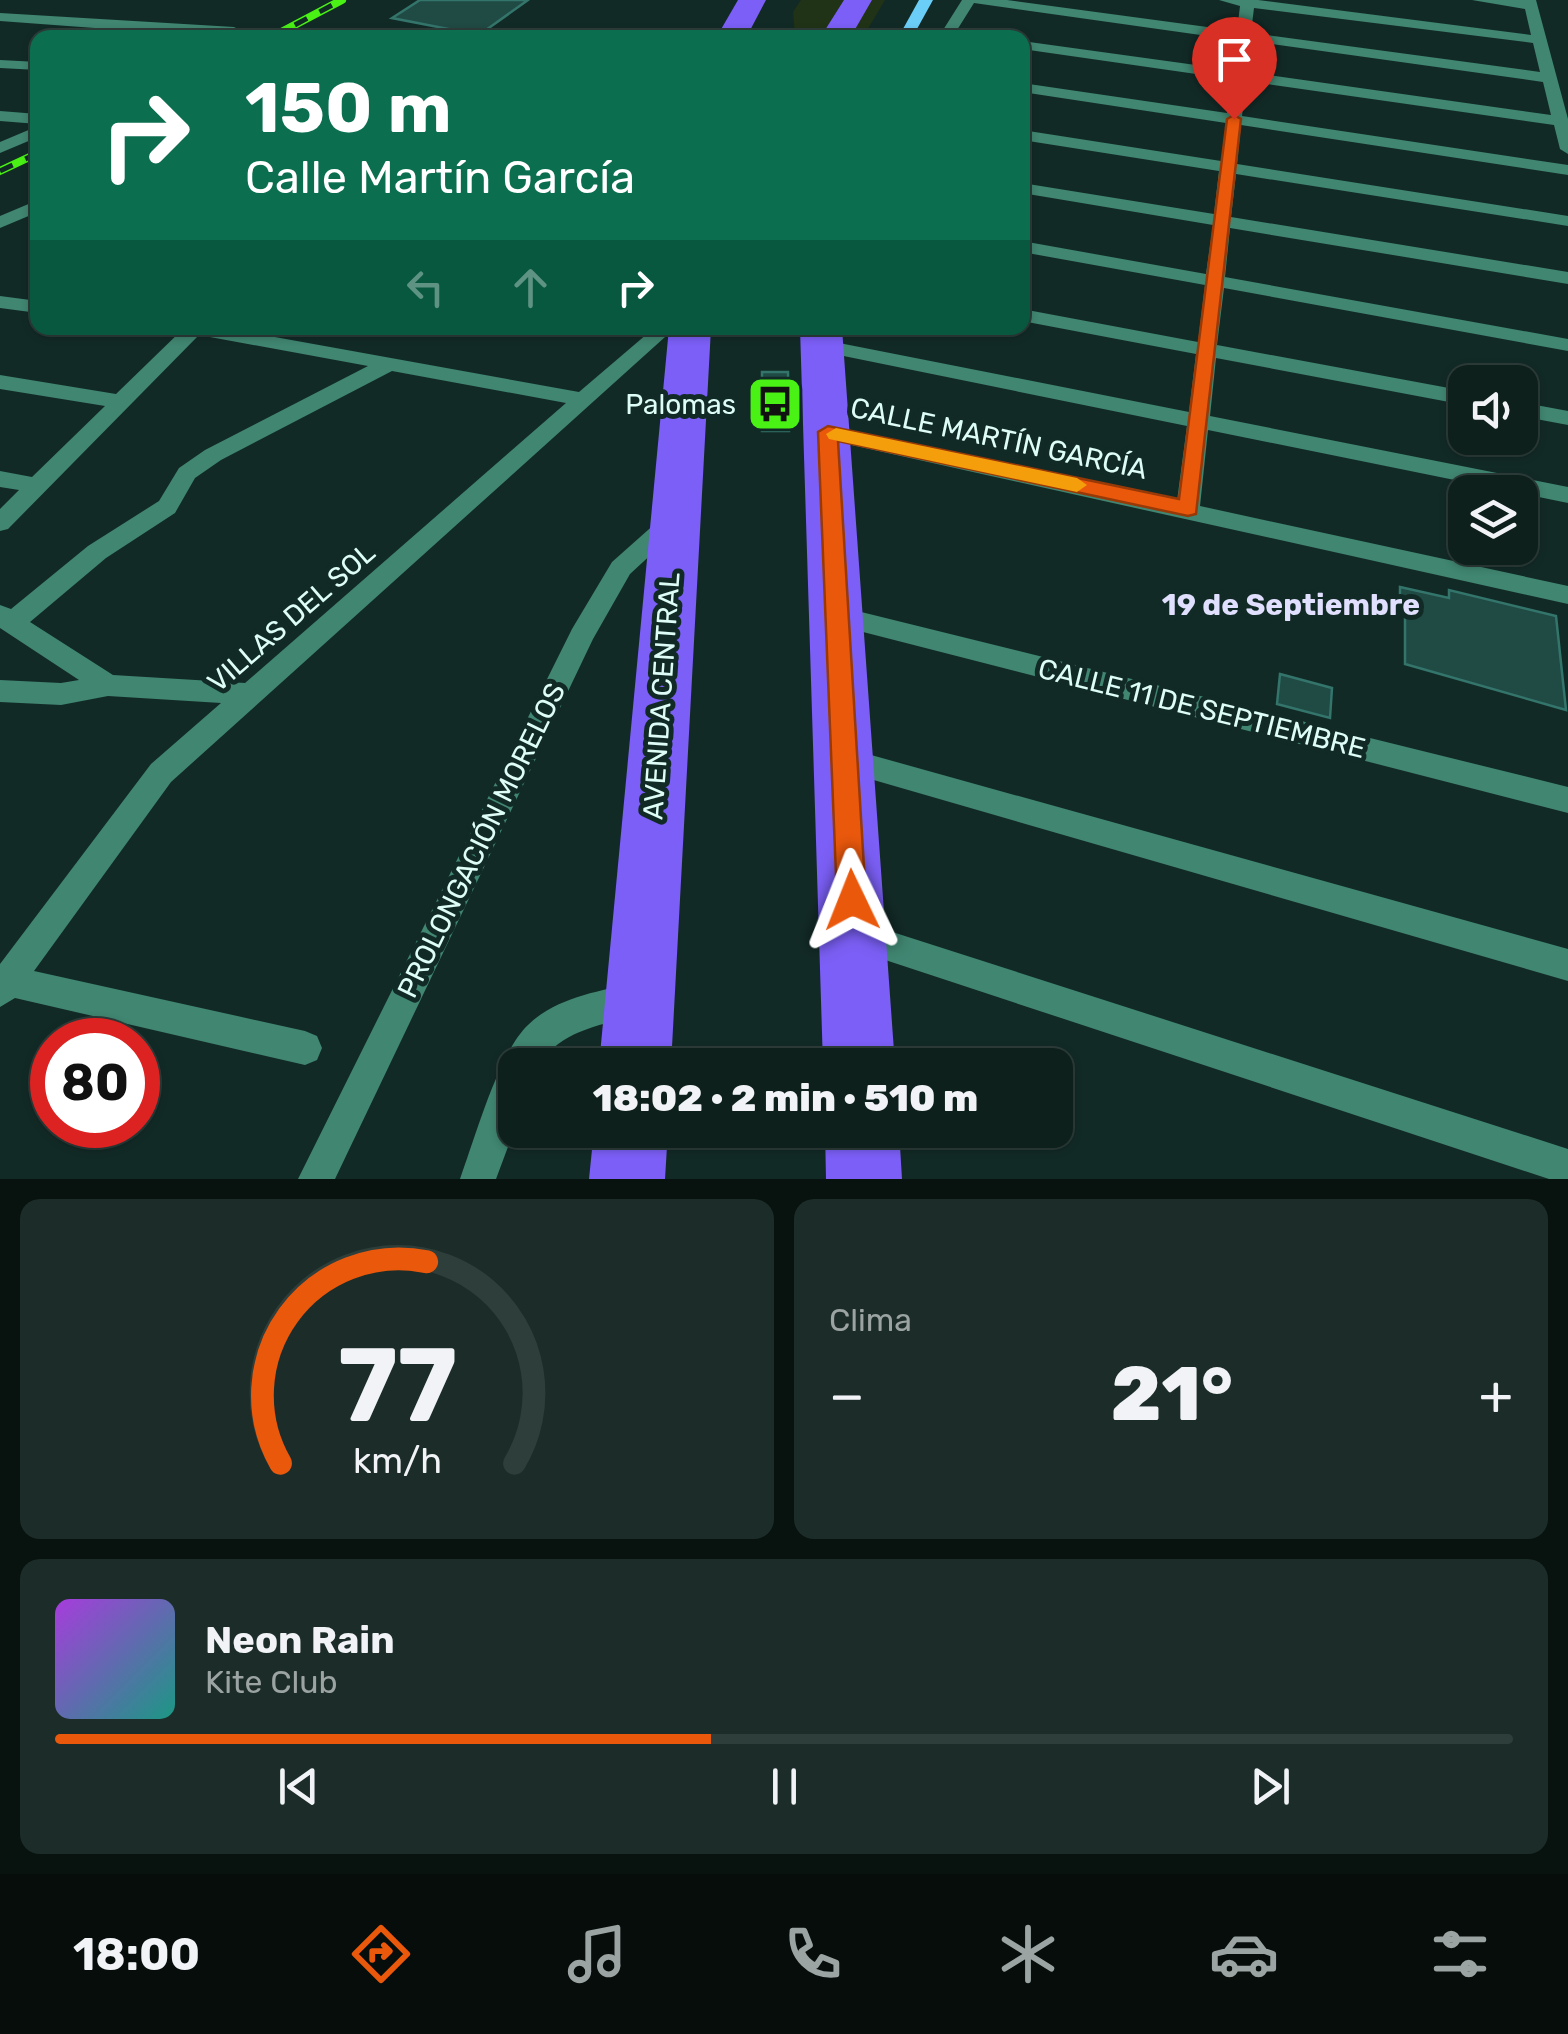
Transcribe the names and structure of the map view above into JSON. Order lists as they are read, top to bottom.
{
  "streets": {
    "highway": ["AVENIDA CENTRAL"],
    "street": [
      "CALLE MARTÍN GARCÍA",
      "VILLAS DEL SOL",
      "CALLE 11 DE SEPTIEMBRE",
      "PROLONGACIÓN MORELOS"
    ]
  },
  "crossings": [
    ["AVENIDA CENTRAL", "PROLONGACIÓN MORELOS"]
  ],
  "districts": ["19 de Septiembre"],
  "places": {
    "bus stop": ["Palomas"]
  },
  "page": {
    "turn": ["150 m", "Calle Martín García"],
    "limit": "80",
    "trip": "18:02 · 2 min · 510 m",
    "tile": "Clima",
    "heat": ["−", "21°", "+"],
    "song": ["Neon Rain", "Kite Club"],
    "tabs": "18:00",
    "gauge": ["77", "km/h"]
  }
}
